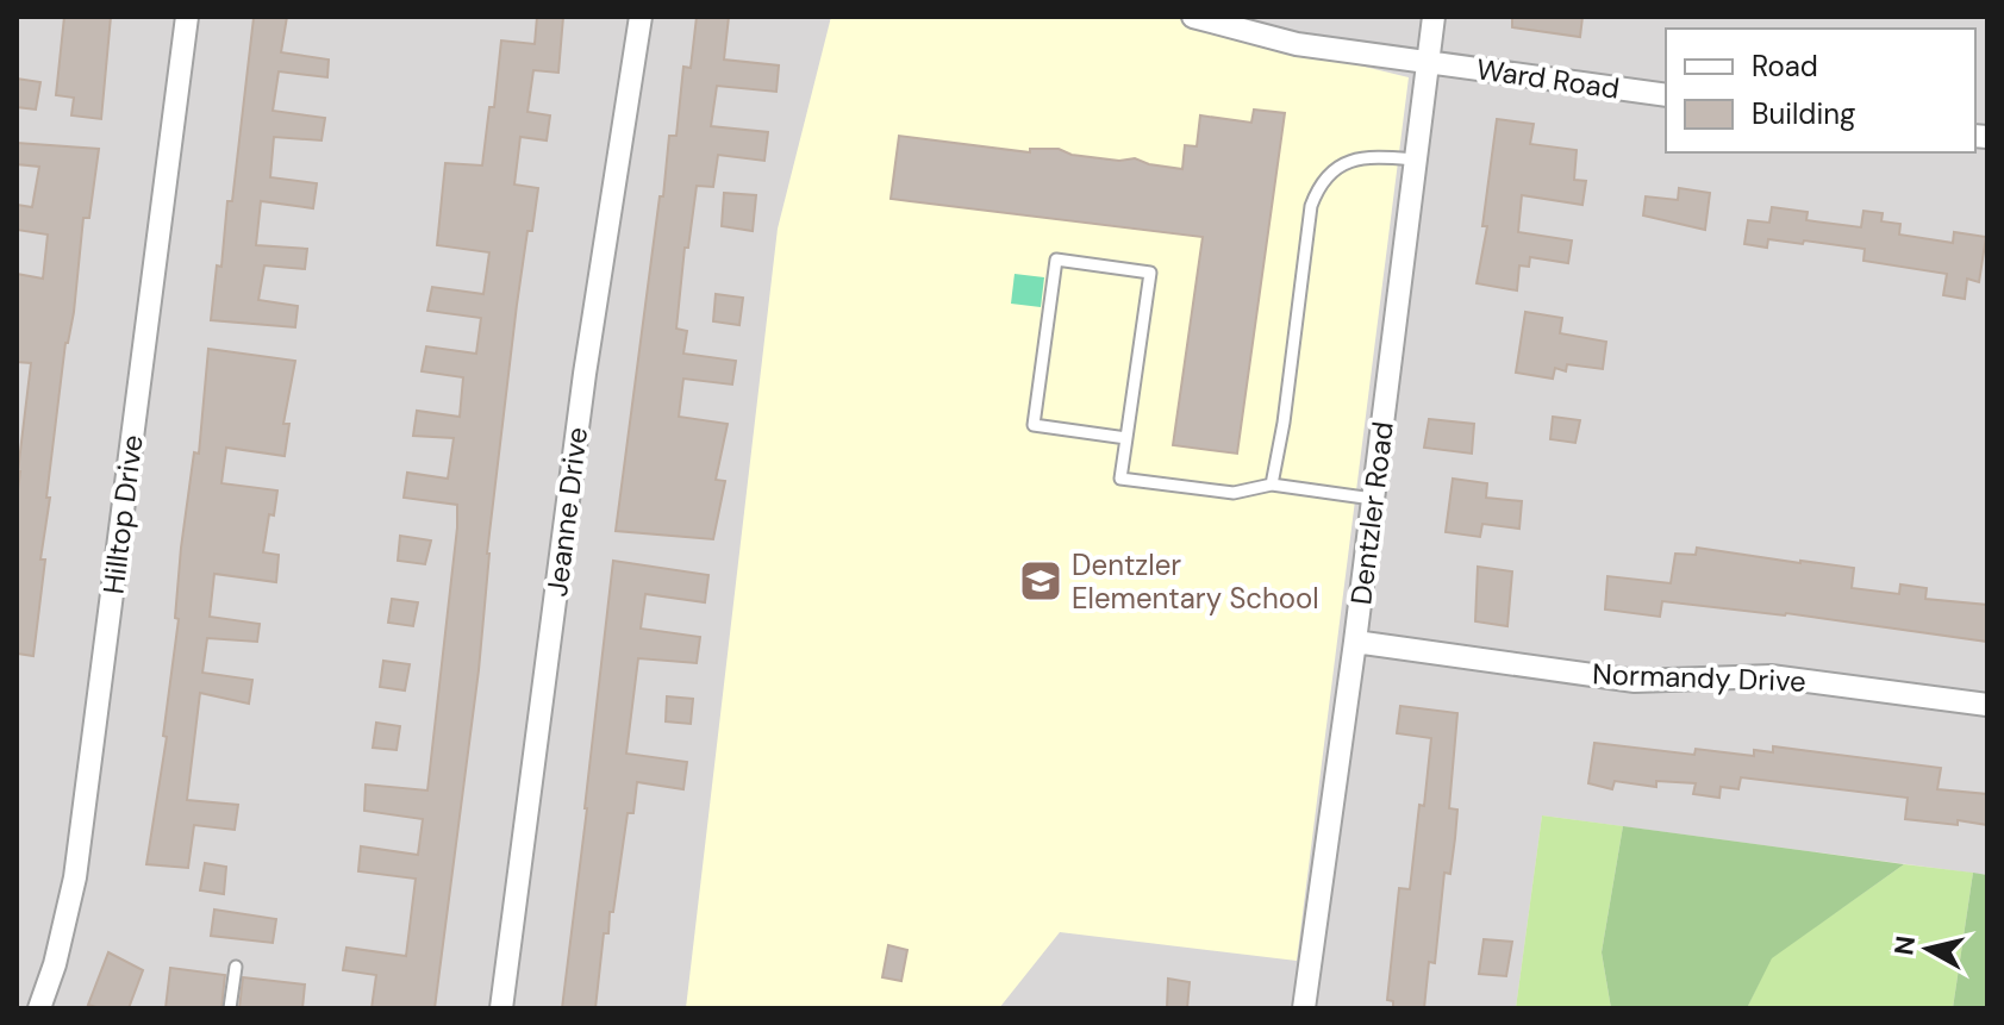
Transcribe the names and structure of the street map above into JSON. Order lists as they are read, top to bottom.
{
  "streets": {
    "street": [
      "Ward Road",
      "Jeanne Drive",
      "Dentzler Road",
      "Hilltop Drive",
      "Normandy Drive"
    ]
  },
  "crossings": [
    ["Ward Road", "Dentzler Road"],
    ["Dentzler Road", "Normandy Drive"]
  ],
  "places": {
    "school or university": ["Dentzler Elementary School"]
  },
  "legend": ["Road", "Building"],
  "north": "left"
}
